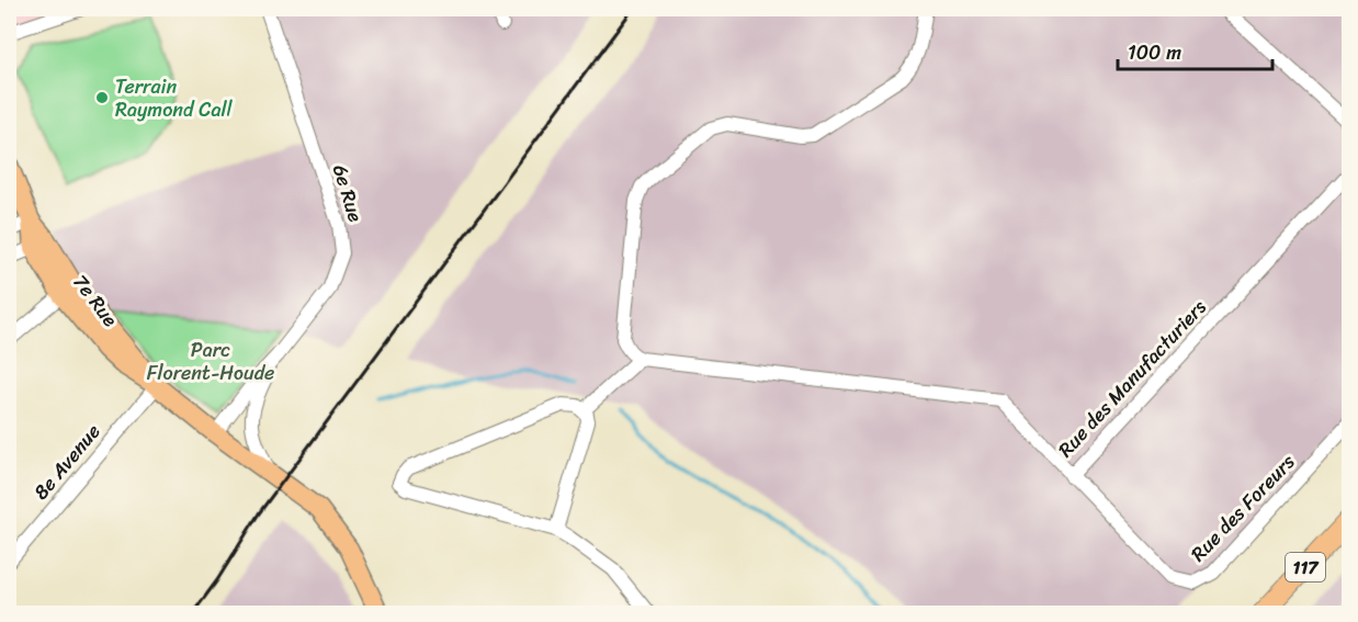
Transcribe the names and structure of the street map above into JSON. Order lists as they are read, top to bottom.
{
  "streets": {
    "highway": ["117"],
    "main road": ["7e Rue"],
    "street": [
      "6e Rue",
      "Rue des Manufacturiers",
      "8e Avenue",
      "Rue des Foreurs"
    ]
  },
  "crossings": [
    ["6e Rue", "7e Rue"],
    ["7e Rue", "8e Avenue"],
    ["Rue des Manufacturiers", "Rue des Foreurs"]
  ],
  "parks": ["Parc Florent-Houde"],
  "places": ["Terrain Raymond Call"],
  "scale_bar": "100 m"
}
